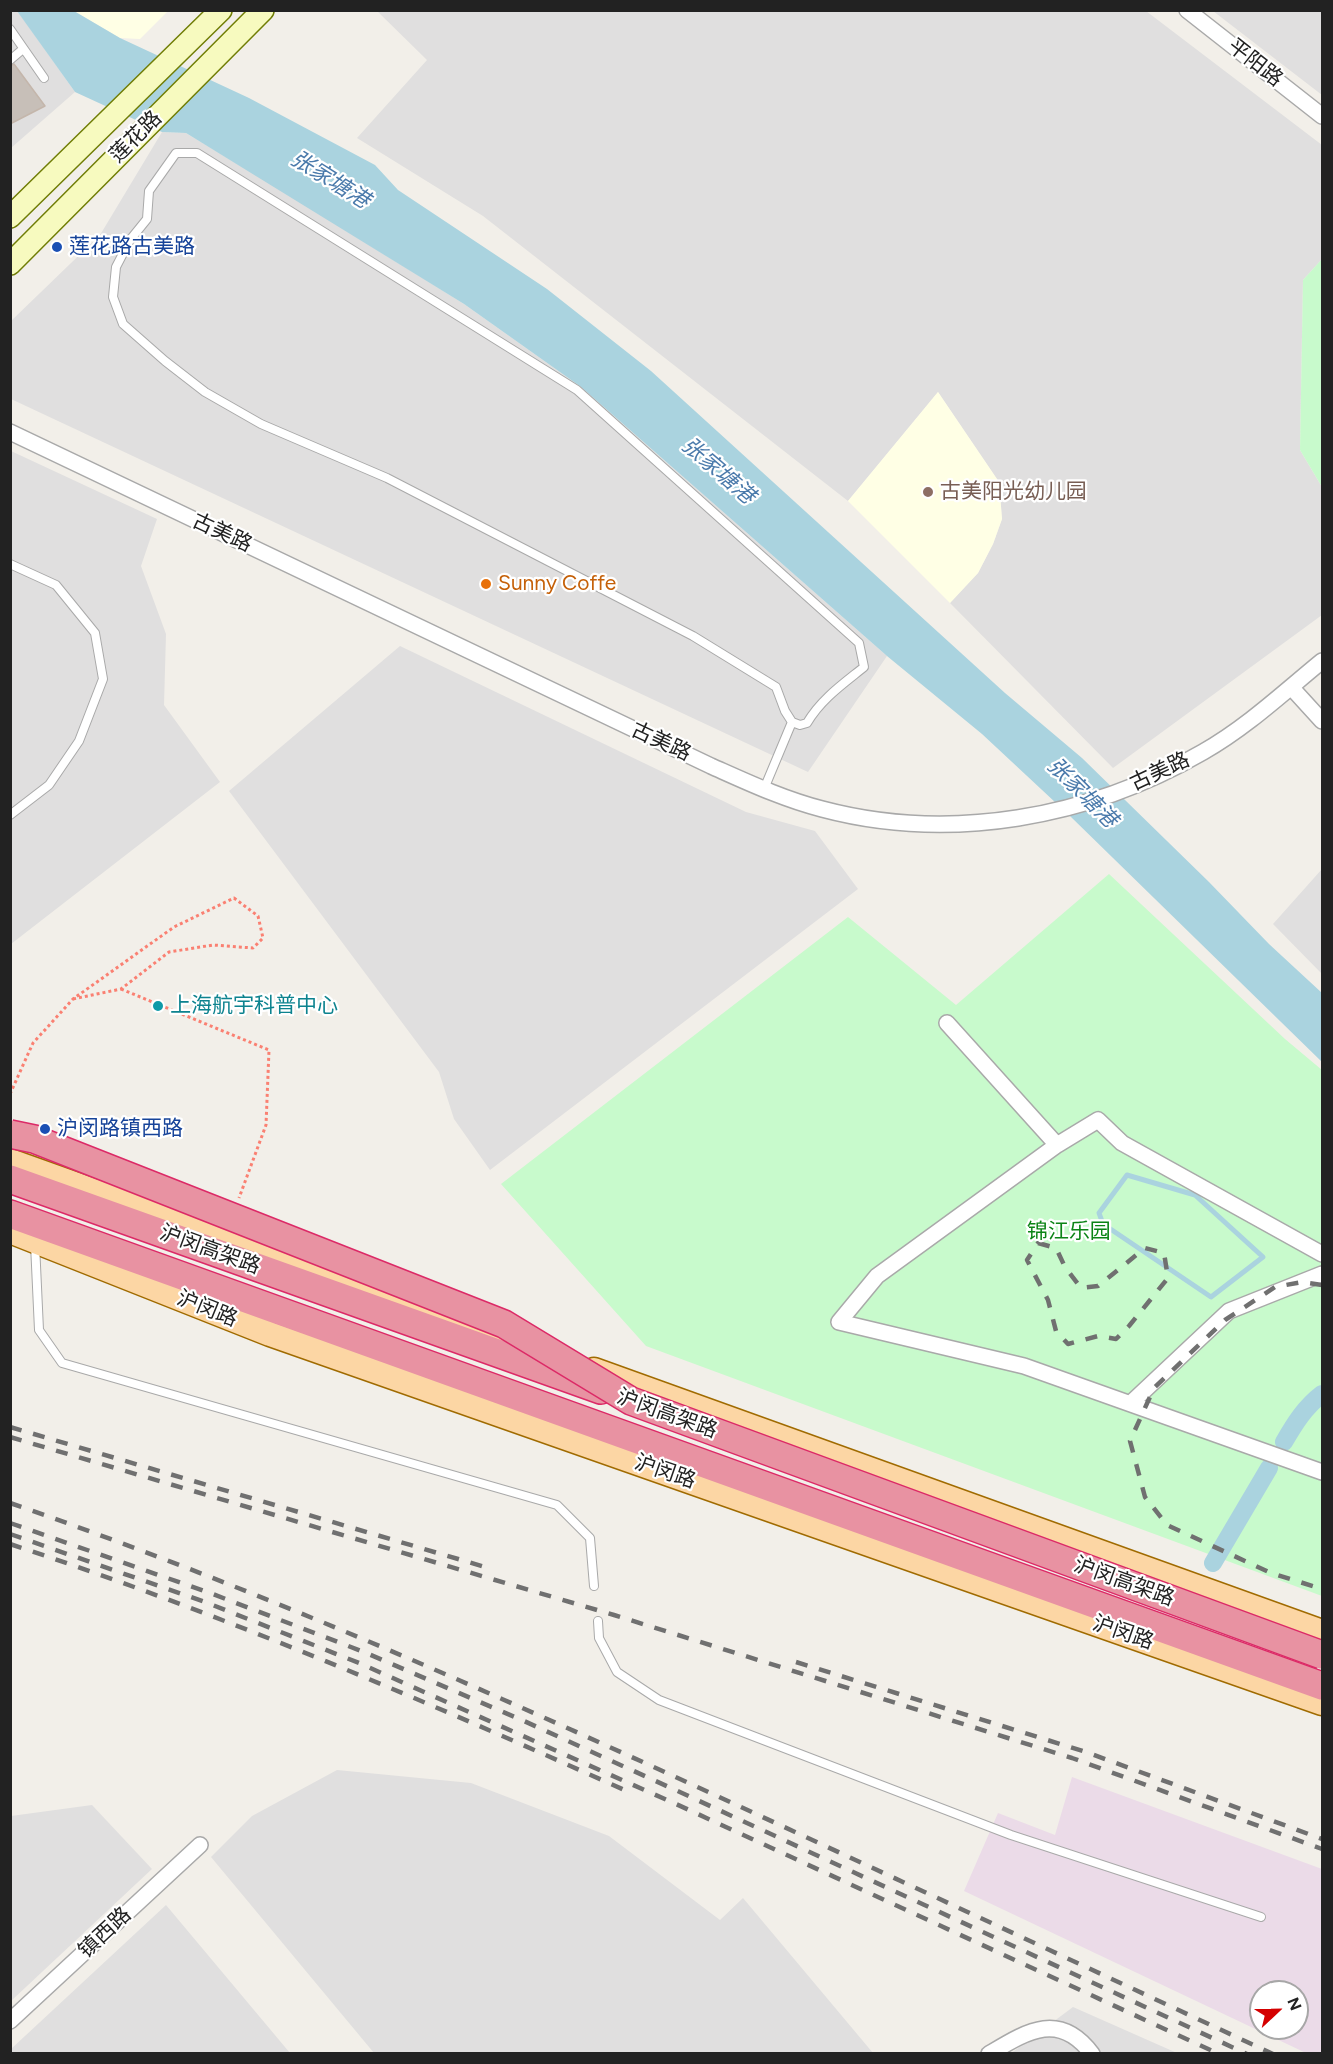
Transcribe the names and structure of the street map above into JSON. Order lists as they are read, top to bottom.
{
  "streets": {
    "highway": ["沪闵高架路"],
    "main road": ["莲花路", "沪闵路"],
    "street": ["平阳路", "古美路", "镇西路"]
  },
  "crossings": [
    ["沪闵高架路", "沪闵路"]
  ],
  "water": ["张家塘港"],
  "parks": ["锦江乐园"],
  "places": [
    "莲花路古美路",
    "古美阳光幼儿园",
    "Sunny Coffe",
    "上海航宇科普中心",
    "沪闵路镇西路"
  ],
  "north": "right"
}
